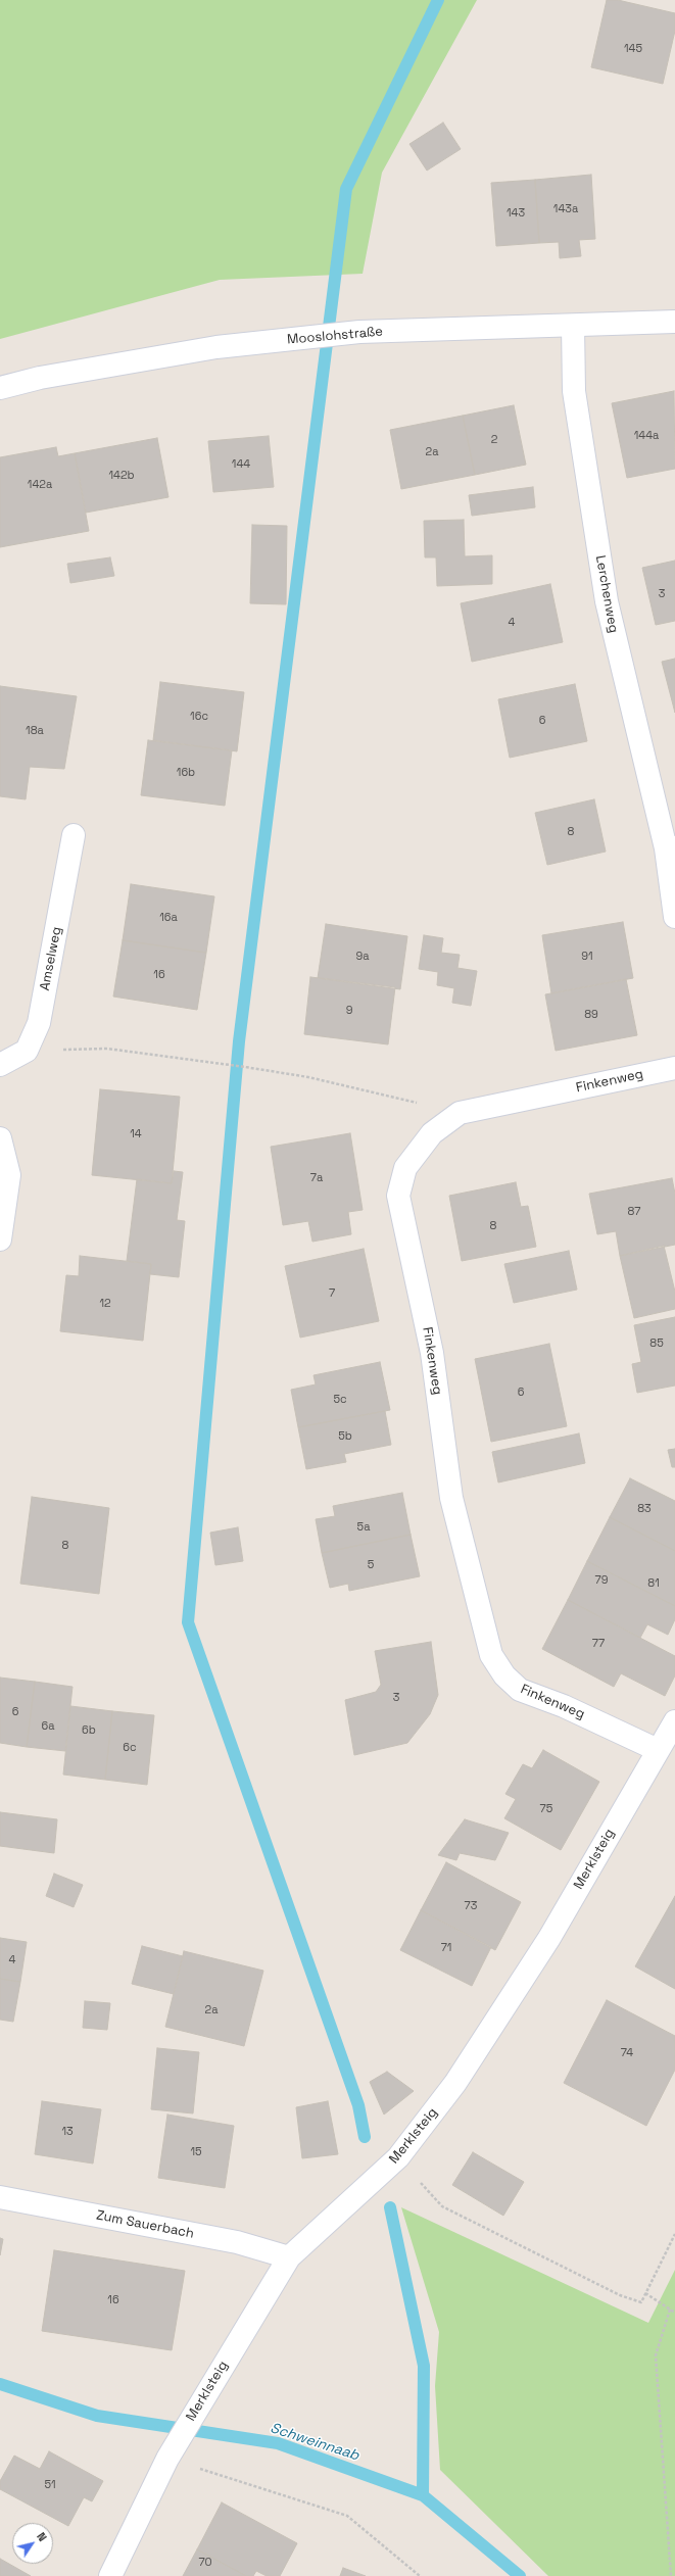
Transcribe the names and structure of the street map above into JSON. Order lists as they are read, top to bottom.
{
  "streets": {
    "street": [
      "Mooslohstraße",
      "Lerchenweg",
      "Amselweg",
      "Finkenweg",
      "Merklsteig",
      "Zum Sauerbach"
    ]
  },
  "crossings": [
    ["Mooslohstraße", "Lerchenweg"],
    ["Finkenweg", "Merklsteig"],
    ["Merklsteig", "Zum Sauerbach"]
  ],
  "water": ["Schweinnaab"],
  "house_numbers": [
    "145",
    "143a",
    "143",
    "144a",
    "2",
    "2a",
    "144",
    "142b",
    "142a",
    "3",
    "4",
    "16c",
    "6",
    "18a",
    "16b",
    "8",
    "16a",
    "9a",
    "91",
    "16",
    "9",
    "89",
    "14",
    "7a",
    "87",
    "8",
    "7",
    "12",
    "85",
    "6",
    "5c",
    "5b",
    "83",
    "5a",
    "8",
    "5",
    "79",
    "81",
    "77",
    "3",
    "6",
    "6a",
    "6b",
    "6c",
    "75",
    "73",
    "71",
    "4",
    "2a",
    "74",
    "13",
    "15",
    "16",
    "51",
    "70"
  ],
  "north": "top right"
}
